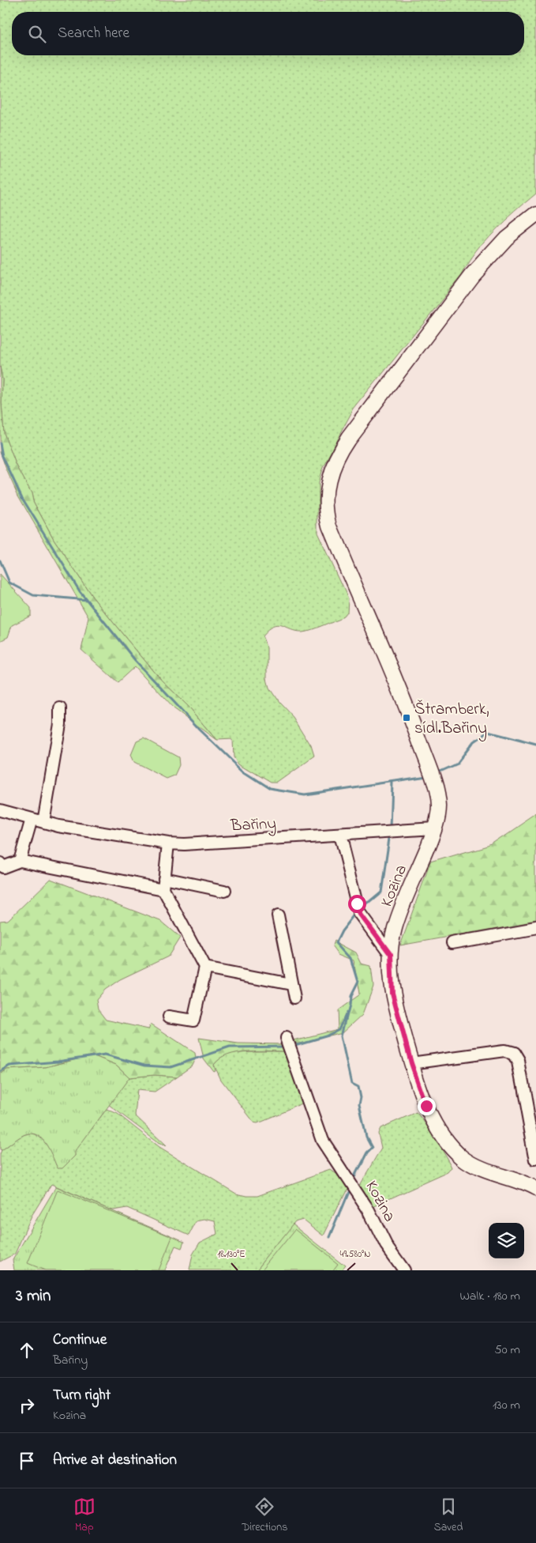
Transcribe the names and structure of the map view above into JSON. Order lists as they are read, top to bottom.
{
  "streets": {
    "main road": ["Kozina"],
    "street": ["Bařiny"]
  },
  "crossings": [
    ["Bařiny", "Kozina"]
  ],
  "places": {
    "transit": ["Štramberk, sídl.Bařiny"]
  },
  "page": {
    "search": "Search here",
    "heading": ["3 min", "Walk · 180 m"],
    "list": [
      ["Continue", "Bařiny", "50 m"],
      ["Turn right", "Kozina", "130 m"],
      "Arrive at destination"
    ],
    "nav": ["Map", "Directions", "Saved"]
  },
  "coordinates": ["18.130°E", "49.580°N"]
}
